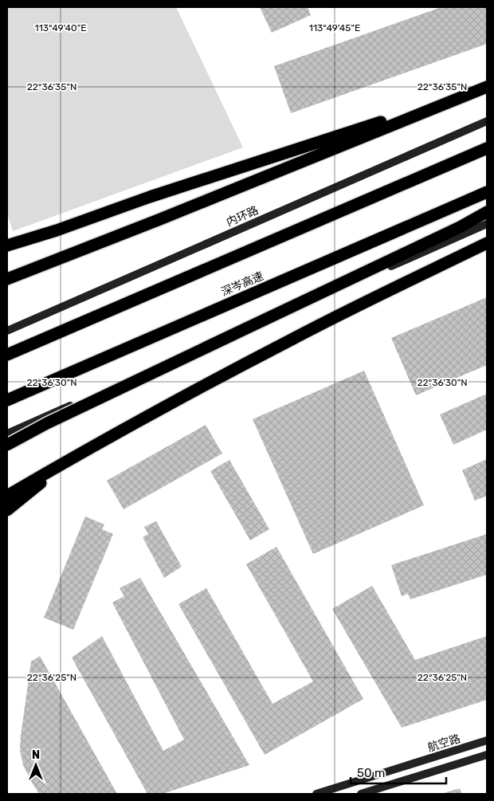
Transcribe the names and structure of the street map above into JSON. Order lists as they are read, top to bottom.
{
  "streets": {
    "highway": ["深岑高速"],
    "main road": ["内环路", "航空路"]
  },
  "scale_bar": "50 m",
  "north": "top",
  "coordinates": [
    "113°49'40\"E",
    "113°49'45\"E",
    "22°36'35\"N",
    "22°36'30\"N",
    "22°36'25\"N"
  ]
}
